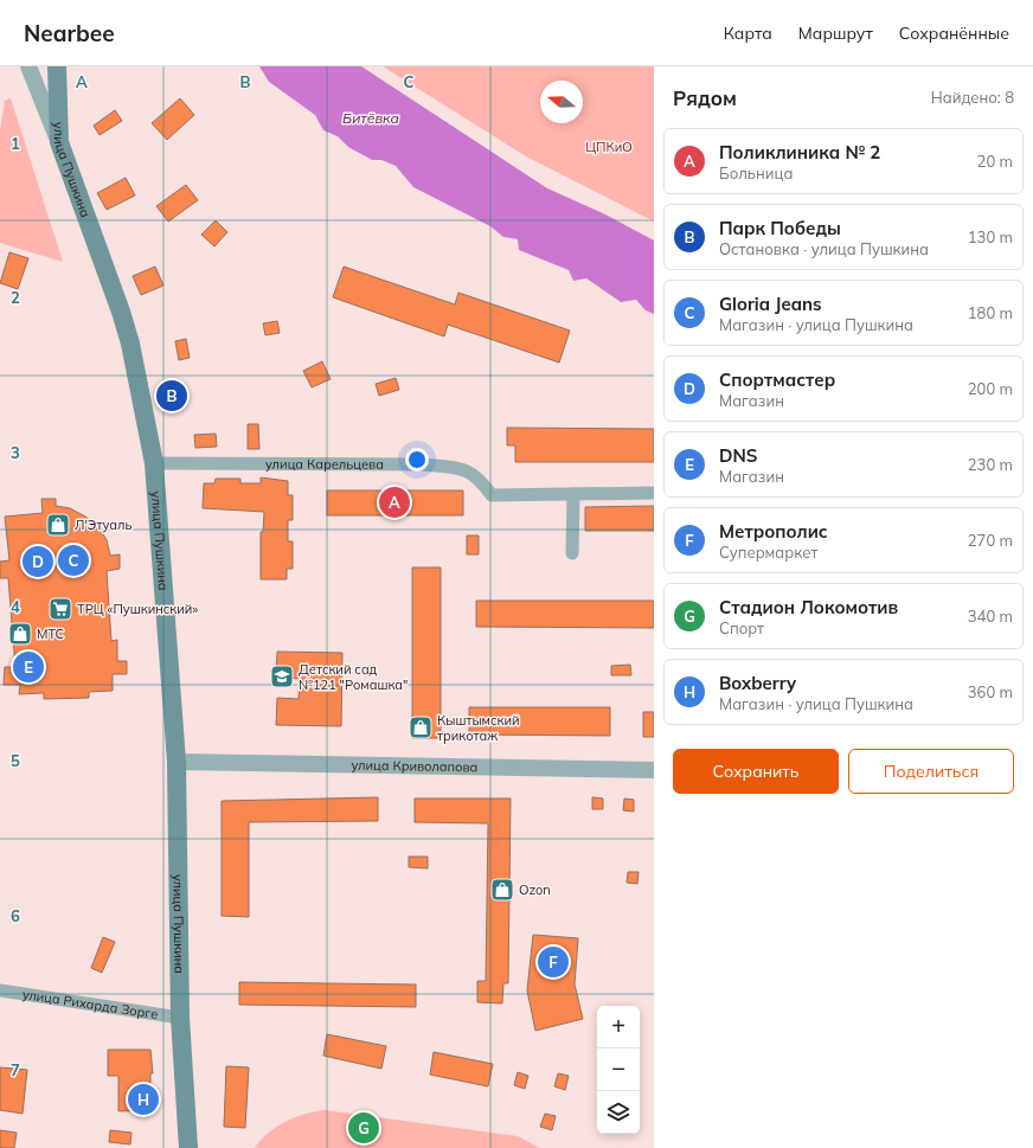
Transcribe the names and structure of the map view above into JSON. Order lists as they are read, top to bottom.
{
  "streets": {
    "main road": ["улица Пушкина"],
    "street": ["улица Карельцева", "улица Криволапова", "улица Рихарда Зорге"]
  },
  "crossings": [
    ["улица Пушкина", "улица Карельцева"],
    ["улица Пушкина", "улица Криволапова"],
    ["улица Пушкина", "улица Рихарда Зорге"]
  ],
  "water": ["Битёвка"],
  "parks": ["ЦПКиО"],
  "places": {
    "shop": [
      "Л'Этуаль",
      "МТС",
      "Кыштымский трикотаж",
      "Ozon"
    ],
    "supermarket": ["ТРЦ «Пушкинский»"],
    "school or university": ["Детский сад №121 \"Ромашка\""]
  },
  "north": "left",
  "page": {
    "header": "Nearbee",
    "nav": ["Карта", "Маршрут", "Сохранённые"],
    "heading": ["Рядом", "Найдено: 8"],
    "list": [
      {
        "mark": "A",
        "name": "Поликлиника № 2",
        "note": "Больница",
        "value": "20 m"
      },
      {
        "mark": "B",
        "name": "Парк Победы",
        "note": "Остановка · улица Пушкина",
        "value": "130 m"
      },
      {
        "mark": "C",
        "name": "Gloria Jeans",
        "note": "Магазин · улица Пушкина",
        "value": "180 m"
      },
      {
        "mark": "D",
        "name": "Спортмастер",
        "note": "Магазин",
        "value": "200 m"
      },
      {
        "mark": "E",
        "name": "DNS",
        "note": "Магазин",
        "value": "230 m"
      },
      {
        "mark": "F",
        "name": "Метрополис",
        "note": "Супермаркет",
        "value": "270 m"
      },
      {
        "mark": "G",
        "name": "Стадион Локомотив",
        "note": "Спорт",
        "value": "340 m"
      },
      {
        "mark": "H",
        "name": "Boxberry",
        "note": "Магазин · улица Пушкина",
        "value": "360 m"
      }
    ],
    "pins": [
      "B",
      "A",
      "C",
      "D",
      "E",
      "F",
      "H",
      "G"
    ],
    "buttons": ["Сохранить", "Поделиться"],
    "map_buttons": ["+", "−"]
  },
  "grid": {
    "columns": ["A", "B", "C"],
    "rows": [
      "1",
      "2",
      "3",
      "4",
      "5",
      "6",
      "7"
    ]
  }
}
